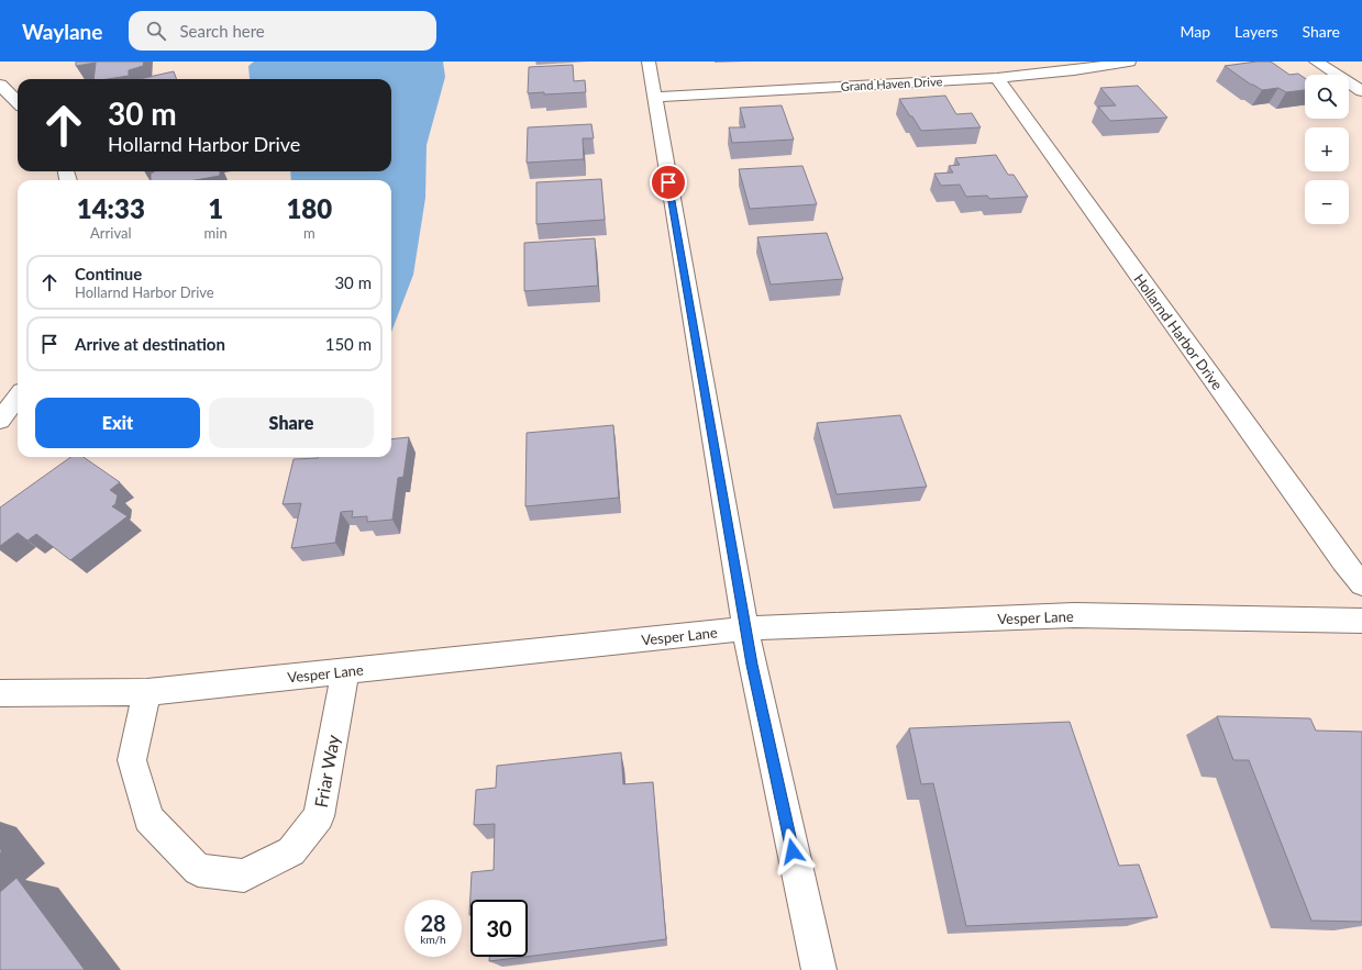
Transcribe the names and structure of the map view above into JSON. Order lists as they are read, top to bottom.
{
  "streets": {
    "street": [
      "Grand Haven Drive",
      "Hollarnd Harbor Drive",
      "Vesper Lane",
      "Friar Way"
    ]
  },
  "crossings": [
    ["Grand Haven Drive", "Hollarnd Harbor Drive"],
    ["Vesper Lane", "Friar Way"]
  ],
  "page": {
    "header": "Waylane",
    "search": "Search here",
    "nav": ["Map", "Layers", "Share"],
    "map_buttons": ["+", "−"],
    "turn": ["30 m", "Hollarnd Harbor Drive"],
    "eta": [
      "14:33",
      "Arrival",
      "1",
      "min",
      "180",
      "m"
    ],
    "list": [
      {
        "name": "Continue",
        "note": "Hollarnd Harbor Drive",
        "value": "30 m"
      },
      {
        "name": "Arrive at destination",
        "value": "150 m"
      }
    ],
    "buttons": ["Exit", "Share"],
    "speed": "28 km/h",
    "limit": "30"
  }
}
